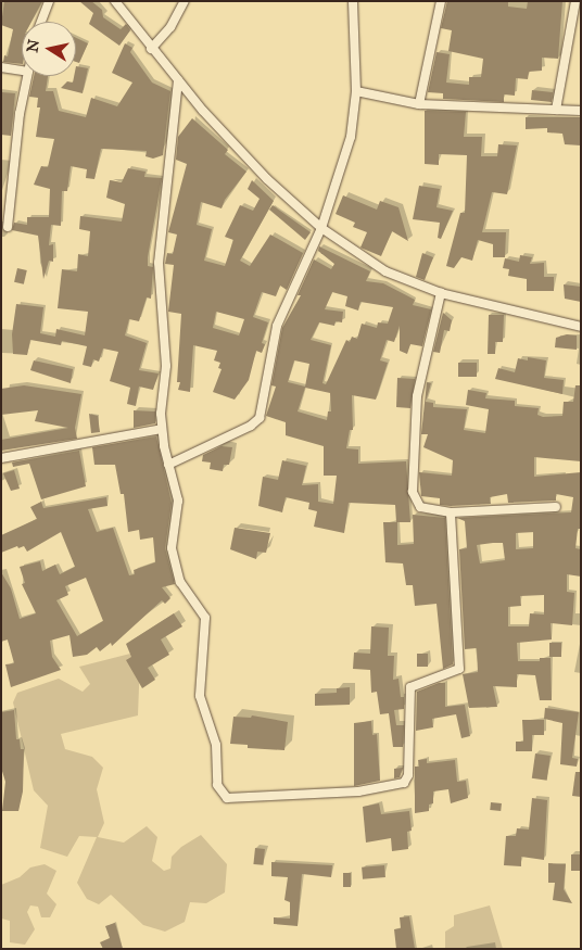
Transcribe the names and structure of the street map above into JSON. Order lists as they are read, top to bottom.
{
  "north": "left"
}
